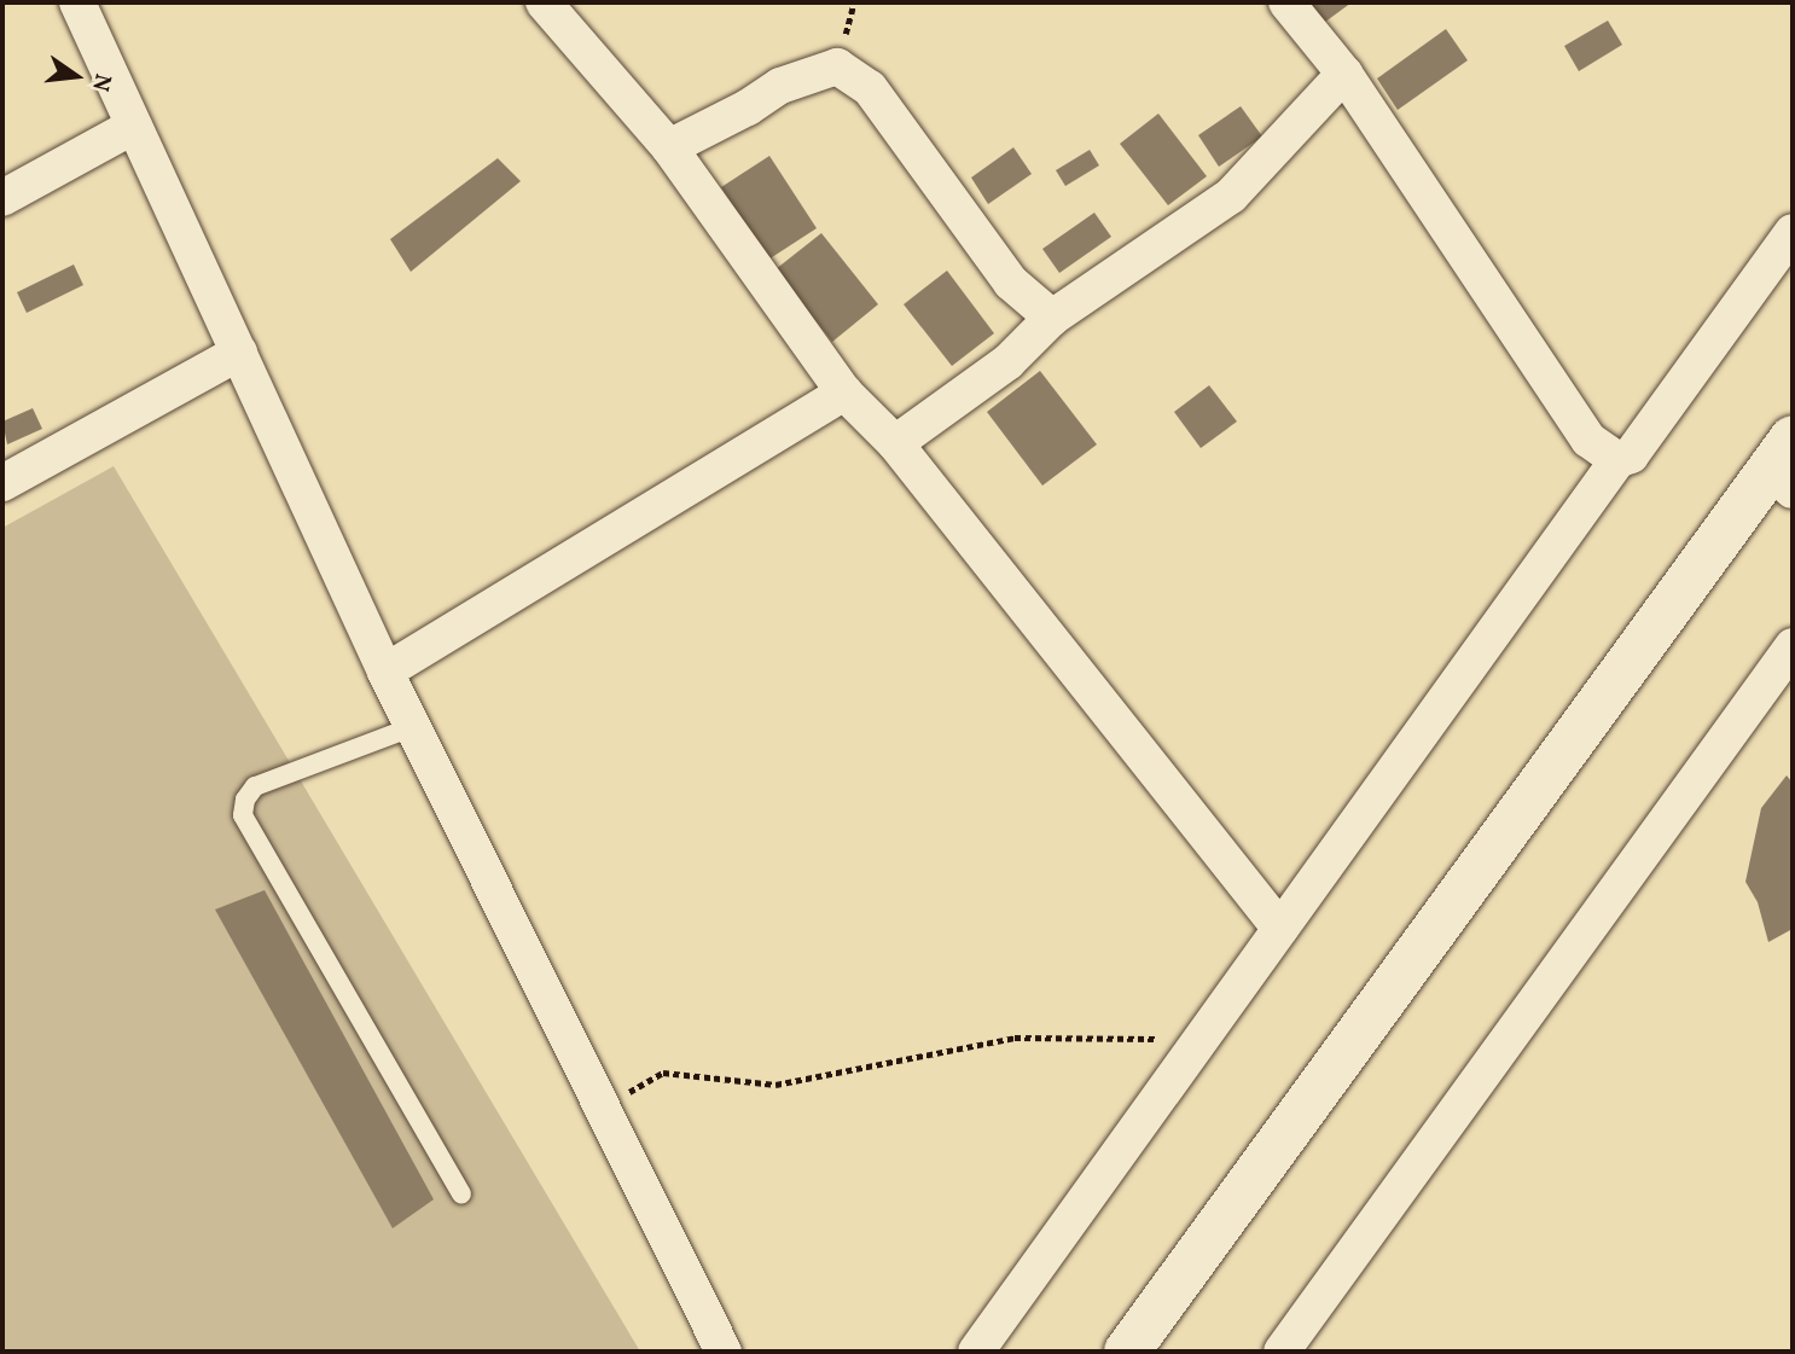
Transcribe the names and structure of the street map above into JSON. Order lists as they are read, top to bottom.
{
  "north": "right"
}
